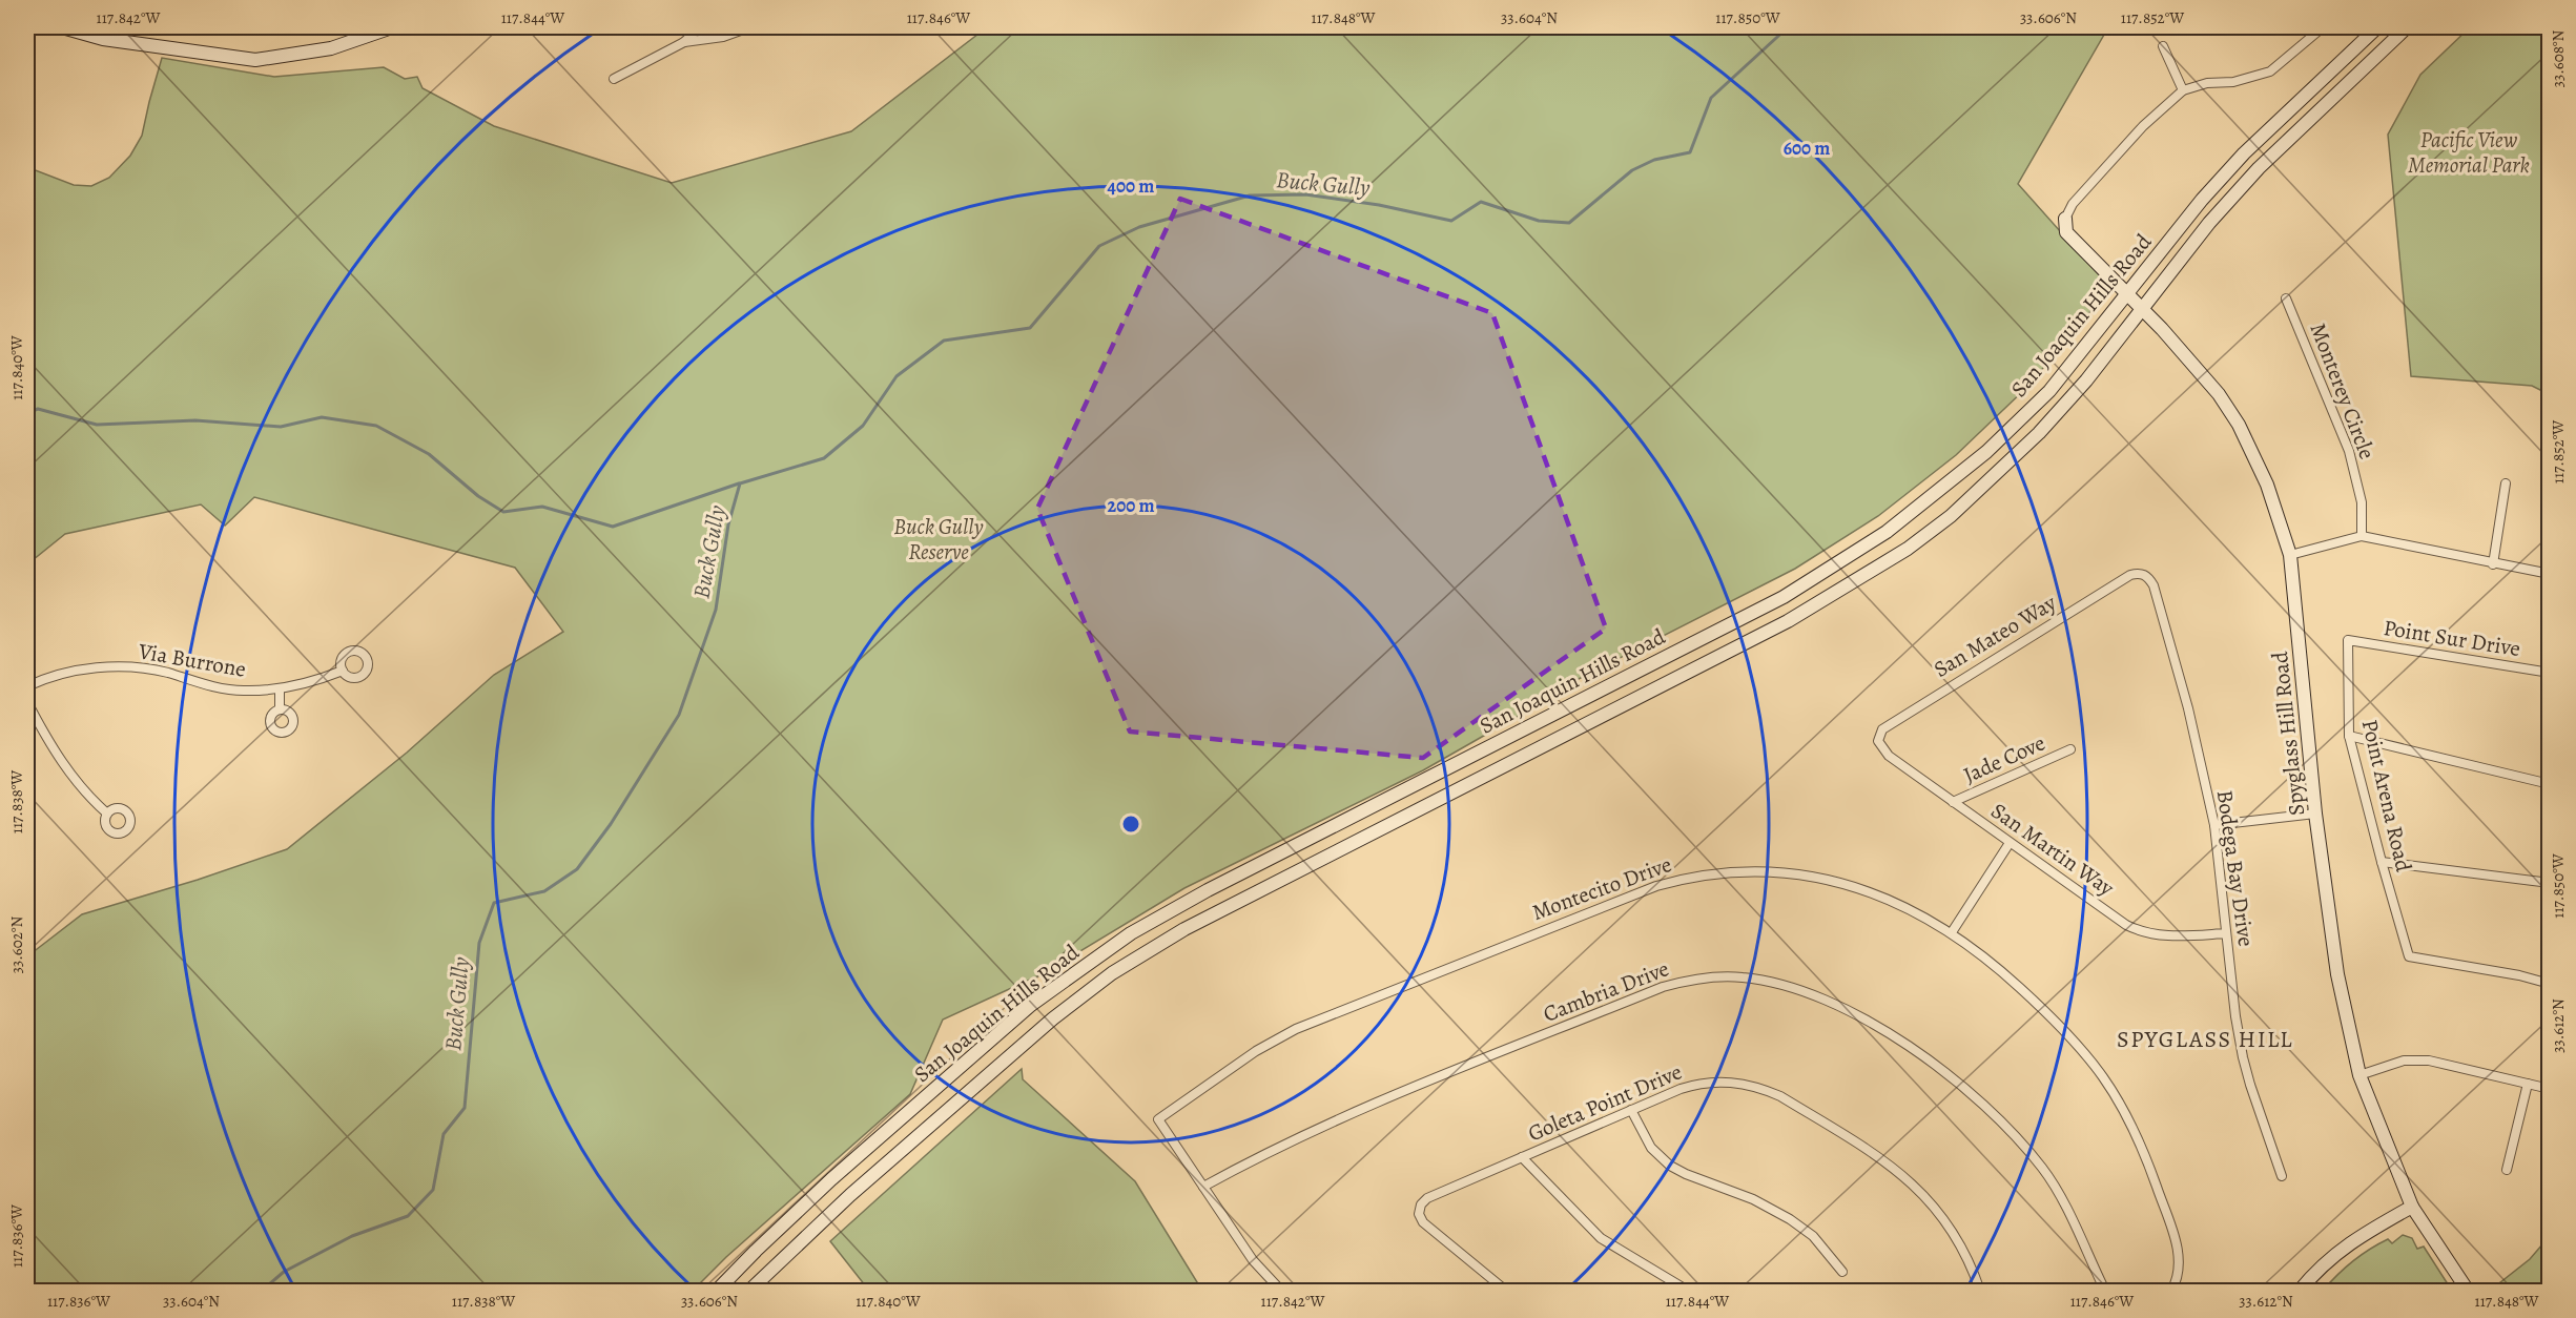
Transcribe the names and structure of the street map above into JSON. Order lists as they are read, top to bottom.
{
  "streets": {
    "main road": ["San Joaquin Hills Road", "Spyglass Hill Road"],
    "street": [
      "Monterey Circle",
      "San Mateo Way",
      "Point Sur Drive",
      "Via Burrone",
      "Jade Cove",
      "Point Arena Road",
      "San Martin Way",
      "Bodega Bay Drive",
      "Montecito Drive",
      "Cambria Drive",
      "Goleta Point Drive"
    ]
  },
  "crossings": [
    ["San Joaquin Hills Road", "Spyglass Hill Road"],
    ["San Mateo Way", "San Martin Way"],
    ["San Mateo Way", "Bodega Bay Drive"],
    ["Point Sur Drive", "Point Arena Road"],
    ["Jade Cove", "San Martin Way"],
    ["San Martin Way", "Bodega Bay Drive"],
    ["Montecito Drive", "Cambria Drive"]
  ],
  "districts": ["SPYGLASS HILL"],
  "water": ["Buck Gully"],
  "parks": ["Pacific View Memorial Park", "Buck Gully Reserve"],
  "coordinates": [
    "117.842°W",
    "117.844°W",
    "117.846°W",
    "117.848°W",
    "33.604°N",
    "117.850°W",
    "33.606°N",
    "117.852°W",
    "33.608°N",
    "117.840°W",
    "117.838°W",
    "33.602°N",
    "33.612°N",
    "117.836°W"
  ],
  "rings": ["600 m", "400 m", "200 m"]
}
